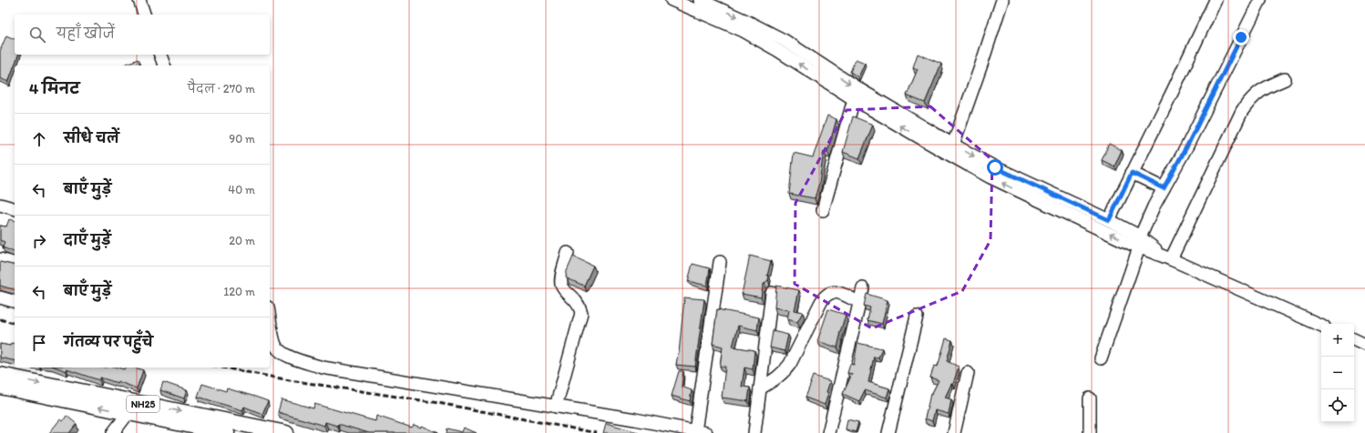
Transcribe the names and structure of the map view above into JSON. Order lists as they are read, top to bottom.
{
  "streets": {
    "main road": ["NH25"]
  },
  "page": {
    "search": "यहाँ खोजें",
    "heading": ["4 मिनट", "पैदल · 270 m"],
    "list": [
      ["सीधे चलें", "90 m"],
      ["बाएँ मुड़ें", "40 m"],
      ["दाएँ मुड़ें", "20 m"],
      ["बाएँ मुड़ें", "120 m"],
      "गंतव्य पर पहुँचे"
    ],
    "map_buttons": ["+", "−"]
  }
}
